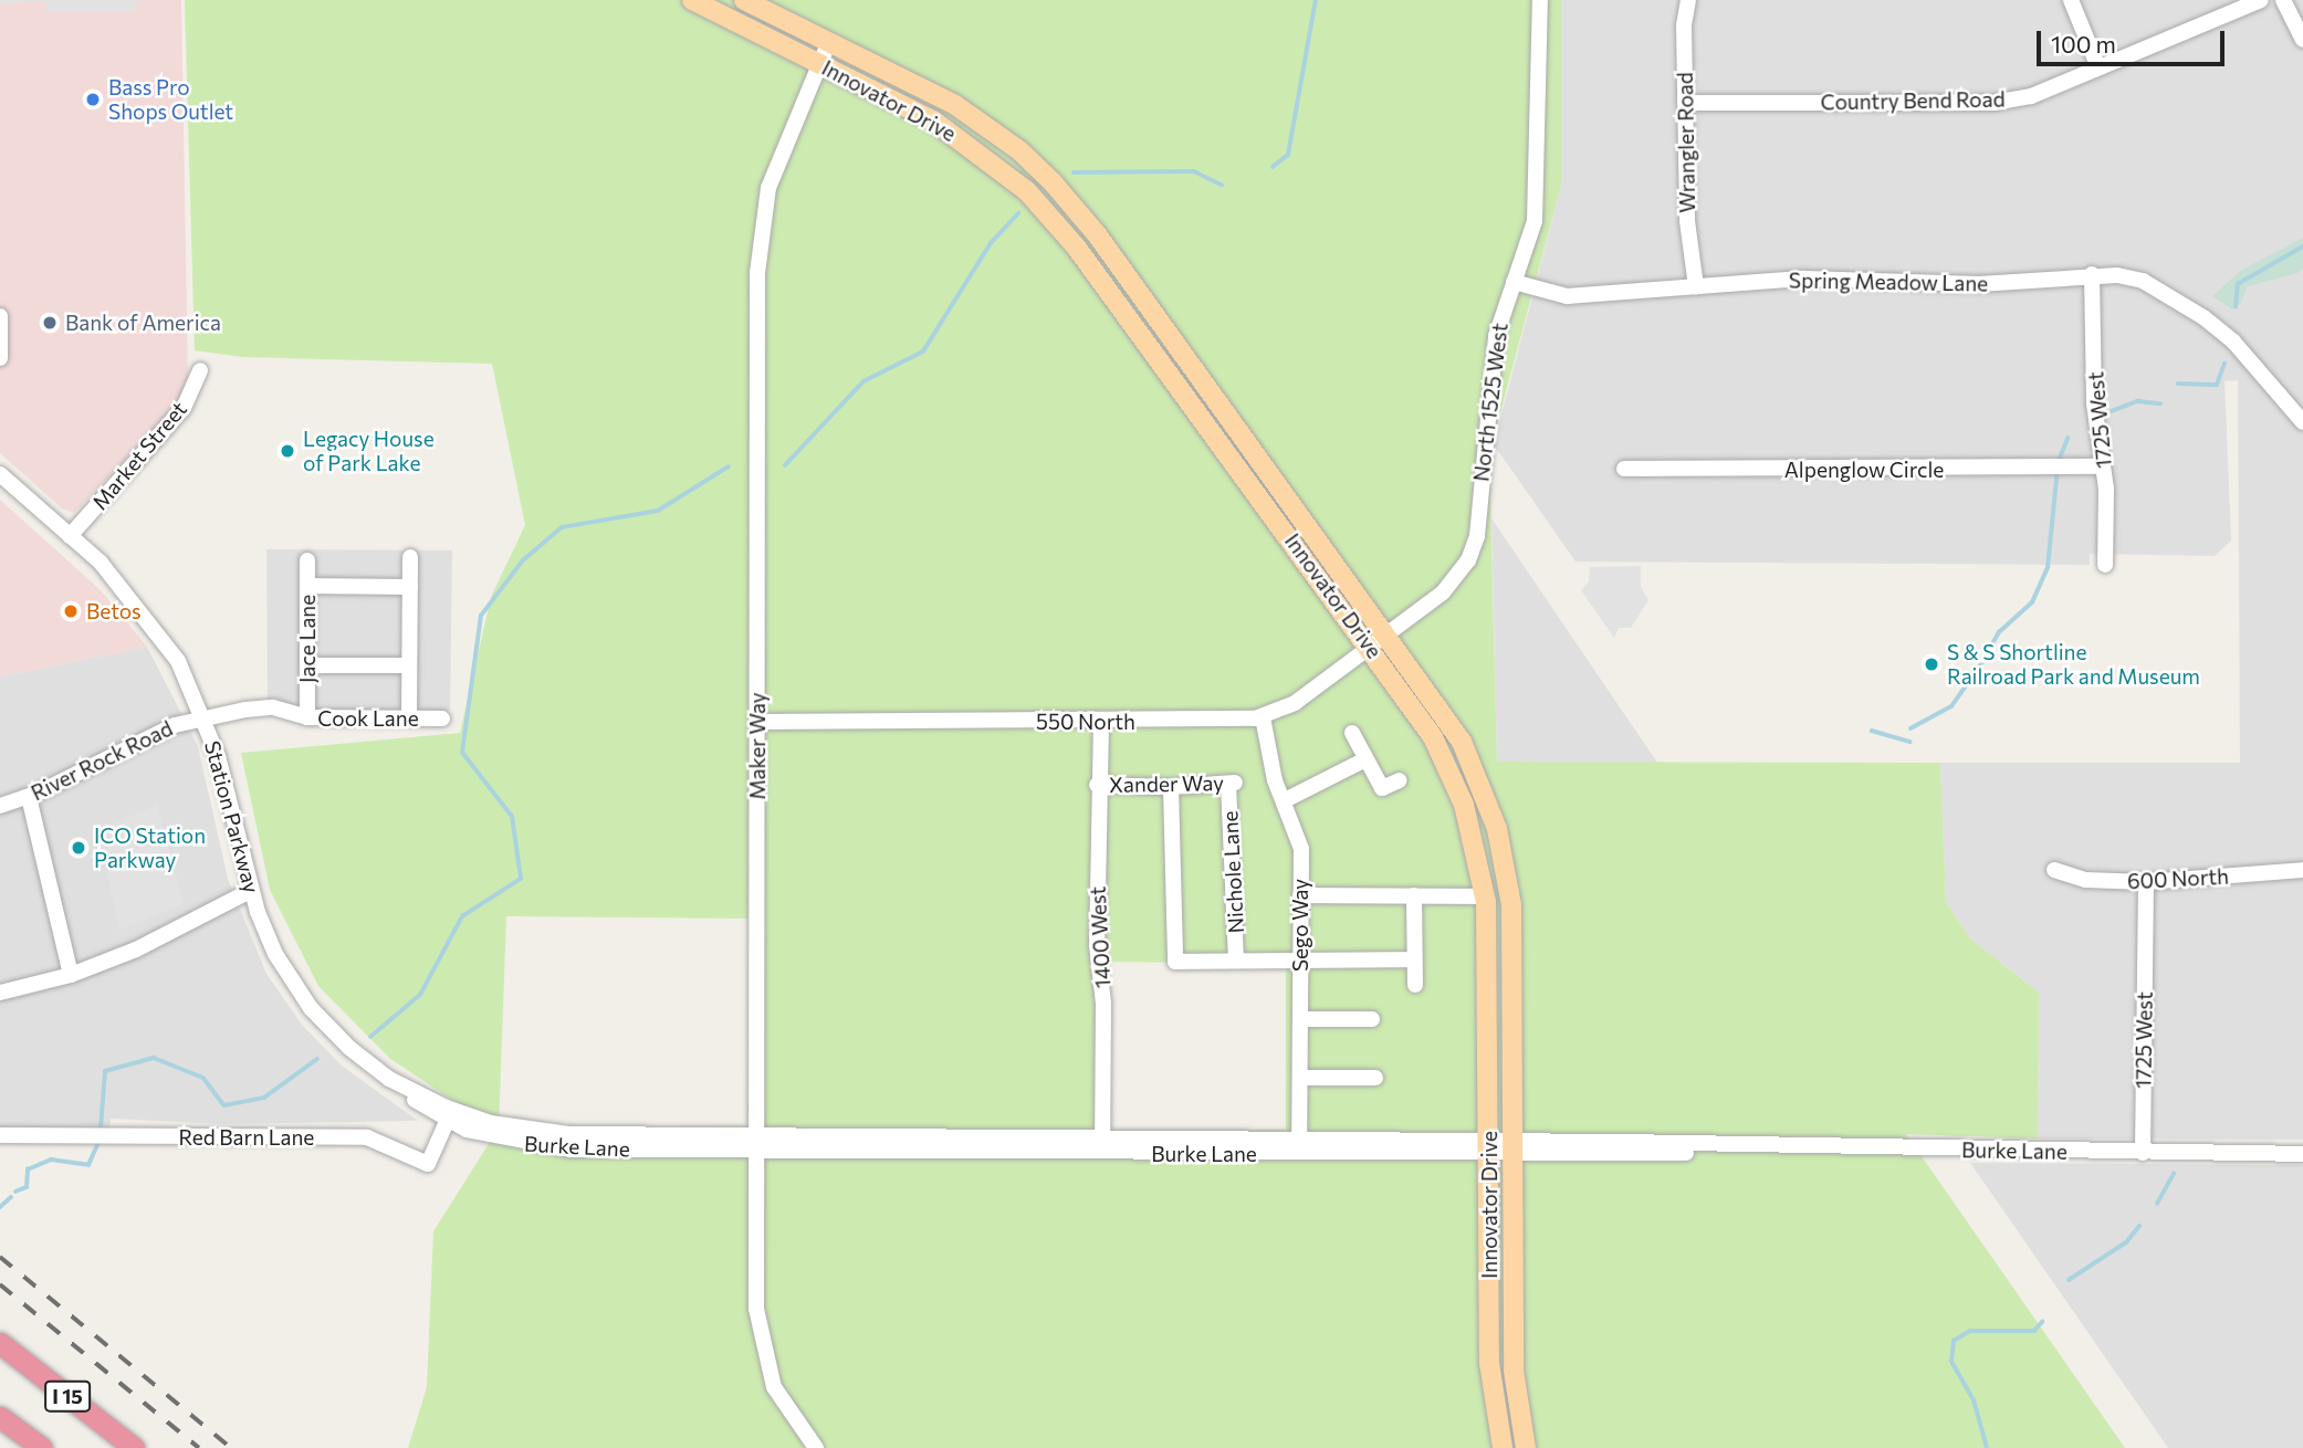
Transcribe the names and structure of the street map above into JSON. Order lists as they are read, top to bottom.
{
  "streets": {
    "highway": ["I 15"],
    "main road": ["Innovator Drive"],
    "street": [
      "Country Bend Road",
      "Wrangler Road",
      "Spring Meadow Lane",
      "North 1525 West",
      "1725 West",
      "Market Street",
      "Alpenglow Circle",
      "Jace Lane",
      "Cook Lane",
      "550 North",
      "Maker Way",
      "River Rock Road",
      "Xander Way",
      "Station Parkway",
      "Nichole Lane",
      "600 North",
      "Sego Way",
      "1400 West",
      "Red Barn Lane",
      "Burke Lane"
    ]
  },
  "crossings": [
    ["Innovator Drive", "North 1525 West"],
    ["Innovator Drive", "550 North"],
    ["Innovator Drive", "Maker Way"],
    ["Innovator Drive", "Burke Lane"],
    ["Country Bend Road", "Wrangler Road"],
    ["Wrangler Road", "Spring Meadow Lane"],
    ["Spring Meadow Lane", "North 1525 West"],
    ["Spring Meadow Lane", "1725 West"],
    ["North 1525 West", "550 North"],
    ["1725 West", "Alpenglow Circle"],
    ["1725 West", "600 North"],
    ["1725 West", "Burke Lane"],
    ["Market Street", "Station Parkway"],
    ["Jace Lane", "Cook Lane"],
    ["Cook Lane", "River Rock Road"],
    ["Cook Lane", "Station Parkway"],
    ["550 North", "Maker Way"],
    ["550 North", "Sego Way"],
    ["550 North", "1400 West"],
    ["Maker Way", "Burke Lane"],
    ["River Rock Road", "Station Parkway"],
    ["Xander Way", "Nichole Lane"],
    ["Xander Way", "1400 West"],
    ["Station Parkway", "Burke Lane"],
    ["Sego Way", "Burke Lane"],
    ["1400 West", "Burke Lane"],
    ["Red Barn Lane", "Burke Lane"]
  ],
  "places": [
    "Bass Pro Shops Outlet",
    "Bank of America",
    "Legacy House of Park Lake",
    "Betos",
    "S & S Shortline Railroad Park and Museum",
    "ICO Station Parkway"
  ],
  "scale_bar": "100 m"
}
